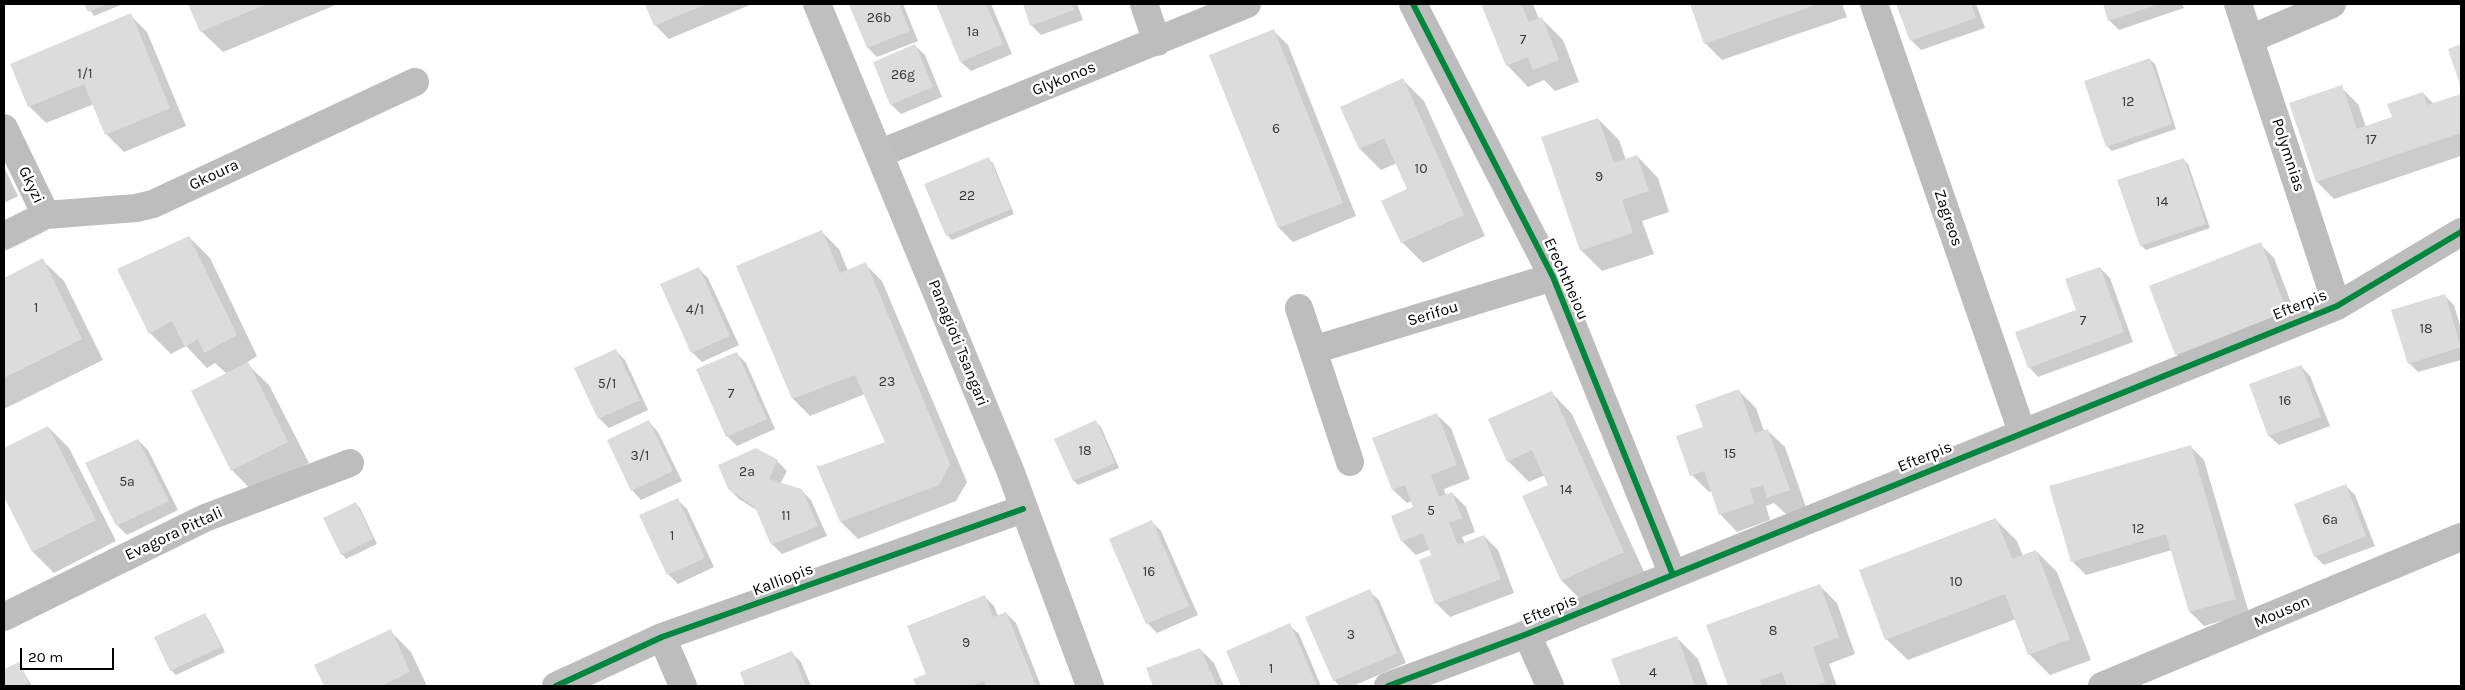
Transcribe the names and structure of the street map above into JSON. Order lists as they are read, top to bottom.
{
  "streets": {
    "main road": ["Panagioti Tsangari"],
    "street": [
      "Glykonos",
      "Polymnias",
      "Gkoura",
      "Gkyzi",
      "Zagreos",
      "Erechtheiou",
      "Efterpis",
      "Serifou",
      "Evagora Pittali",
      "Kalliopis",
      "Mouson"
    ]
  },
  "crossings": [
    ["Glykonos", "Panagioti Tsangari"],
    ["Polymnias", "Efterpis"],
    ["Gkoura", "Gkyzi"],
    ["Zagreos", "Efterpis"],
    ["Erechtheiou", "Efterpis"],
    ["Erechtheiou", "Serifou"],
    ["Panagioti Tsangari", "Kalliopis"]
  ],
  "house_numbers": [
    "26b",
    "1a",
    "7",
    "1/1",
    "26g",
    "12",
    "6",
    "17",
    "10",
    "9",
    "22",
    "14",
    "1",
    "4/1",
    "7",
    "18",
    "23",
    "5/1",
    "7",
    "16",
    "18",
    "15",
    "3/1",
    "2a",
    "5a",
    "14",
    "5",
    "11",
    "6a",
    "12",
    "1",
    "16",
    "10",
    "8",
    "3",
    "9",
    "1",
    "4"
  ],
  "scale_bar": "20 m"
}
